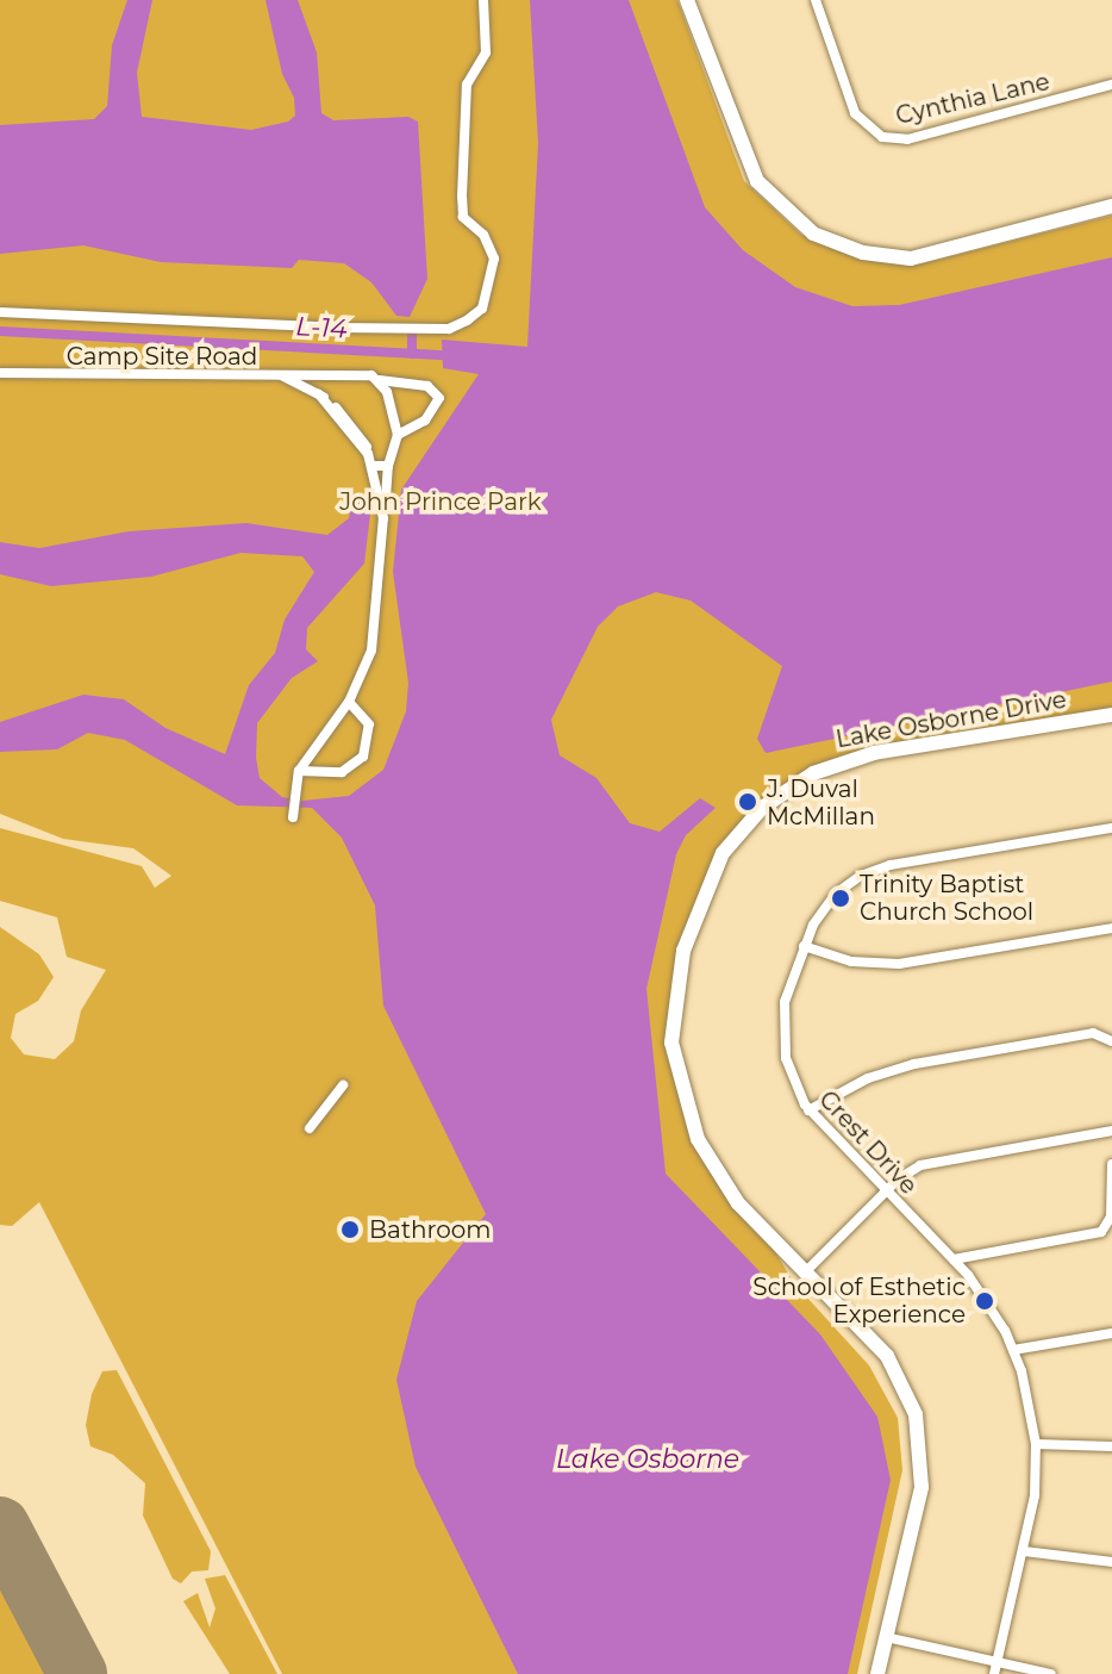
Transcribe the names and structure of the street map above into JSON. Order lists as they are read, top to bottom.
{
  "streets": {
    "street": [
      "Cynthia Lane",
      "Camp Site Road",
      "Lake Osborne Drive",
      "Crest Drive"
    ]
  },
  "water": ["L-14", "Lake Osborne"],
  "parks": ["John Prince Park"],
  "places": [
    "J. Duval McMillan",
    "Trinity Baptist Church School",
    "Bathroom",
    "School of Esthetic Experience"
  ]
}
